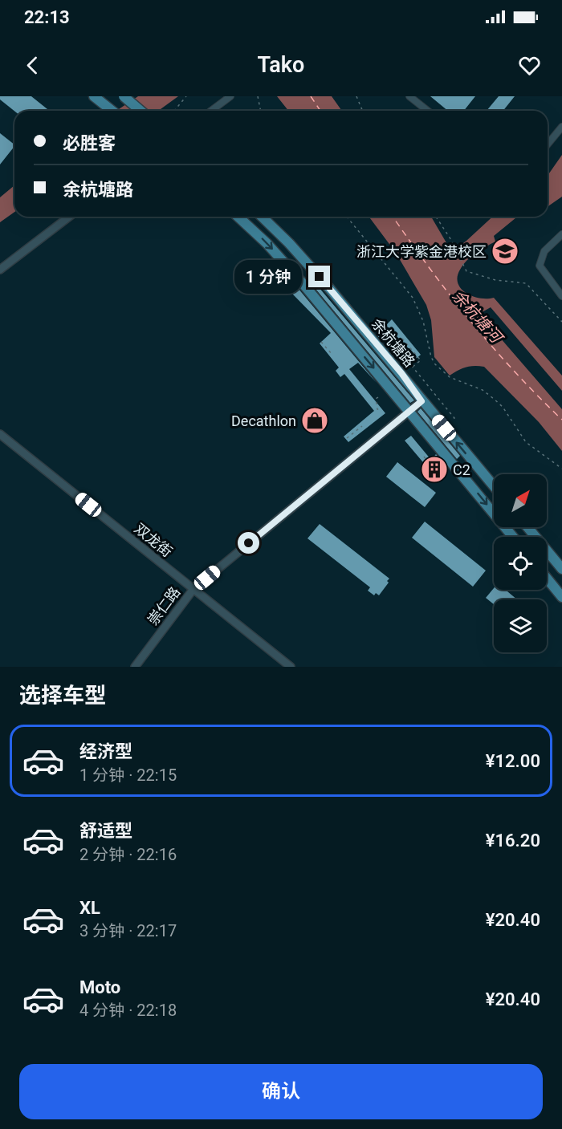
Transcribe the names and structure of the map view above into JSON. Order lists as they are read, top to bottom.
{
  "streets": {
    "main road": ["余杭塘路"],
    "street": ["双龙街", "崇仁路"]
  },
  "crossings": [
    ["余杭塘路", "崇仁路"],
    ["双龙街", "崇仁路"]
  ],
  "water": ["余杭塘河"],
  "places": {
    "school or university": ["浙江大学紫金港校区"],
    "shop": ["Decathlon"],
    "building": ["C2"]
  },
  "north": "top right",
  "page": {
    "status": "22:13",
    "header": "Tako",
    "banner": ["必胜客", "余杭塘路"],
    "bubble": "1 分钟",
    "heading": "选择车型",
    "list": [
      {
        "name": "经济型",
        "note": "1 分钟 · 22:15",
        "value": "¥12.00"
      },
      {
        "name": "舒适型",
        "note": "2 分钟 · 22:16",
        "value": "¥16.20"
      },
      {
        "name": "XL",
        "note": "3 分钟 · 22:17",
        "value": "¥20.40"
      },
      {
        "name": "Moto",
        "note": "4 分钟 · 22:18",
        "value": "¥20.40"
      }
    ],
    "buttons": "确认"
  }
}
